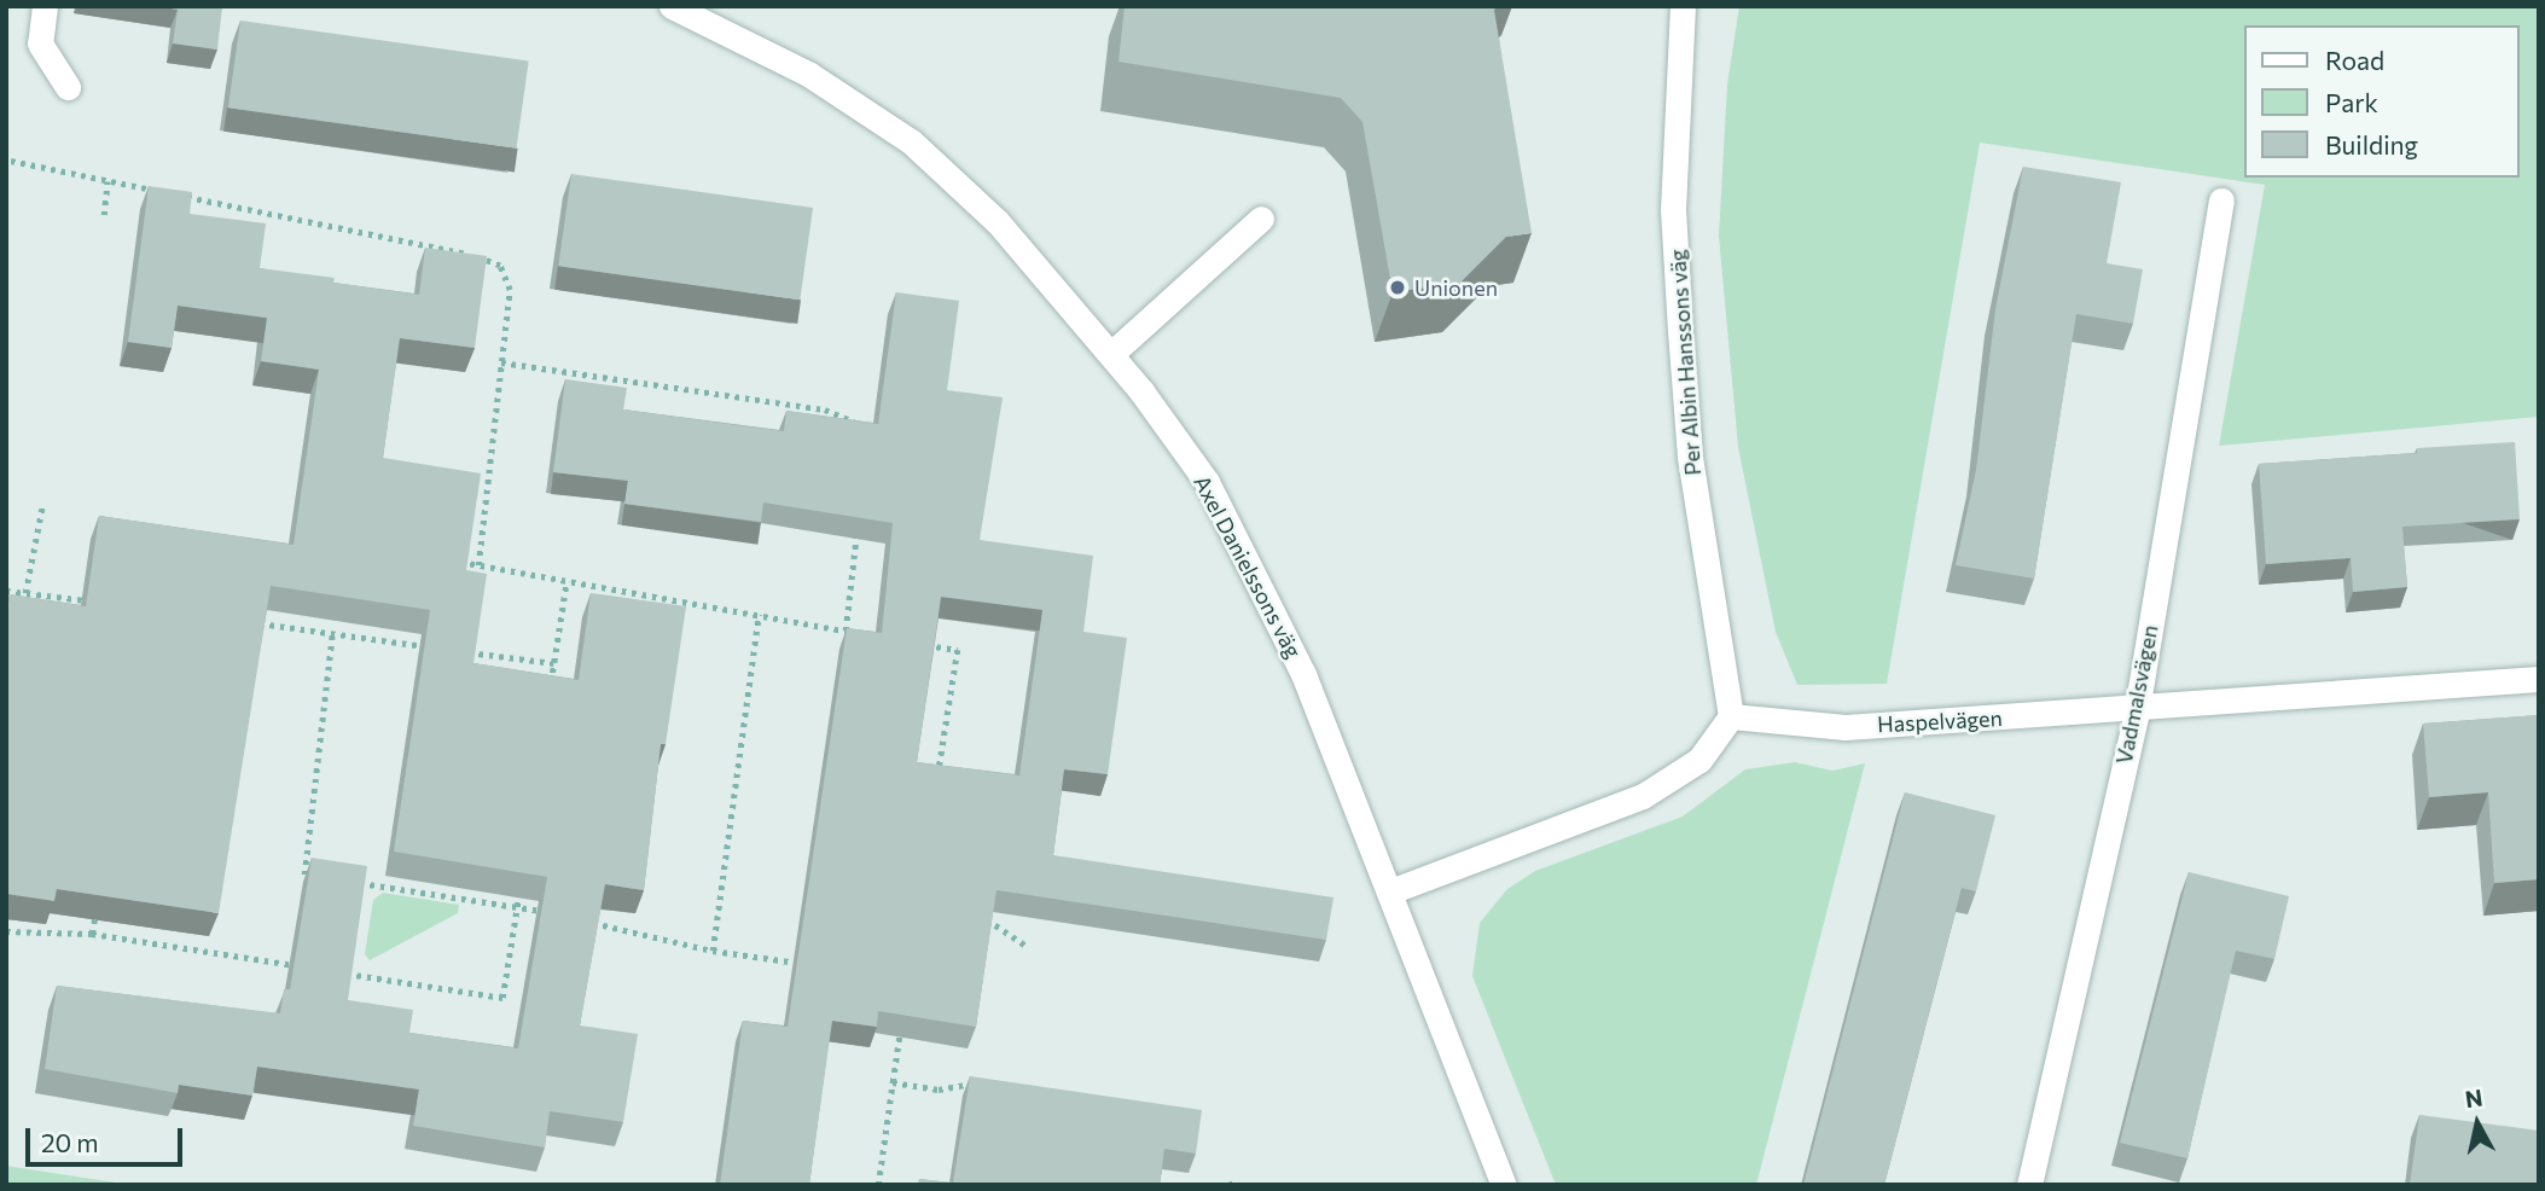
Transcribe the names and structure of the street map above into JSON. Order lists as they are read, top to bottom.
{
  "streets": {
    "street": [
      "Per Albin Hanssons väg",
      "Axel Danielssons väg",
      "Vadmalsvägen",
      "Haspelvägen"
    ]
  },
  "crossings": [
    ["Per Albin Hanssons väg", "Haspelvägen"],
    ["Vadmalsvägen", "Haspelvägen"]
  ],
  "places": ["Unionen"],
  "legend": ["Road", "Park", "Building"],
  "scale_bar": "20 m",
  "north": "top"
}
